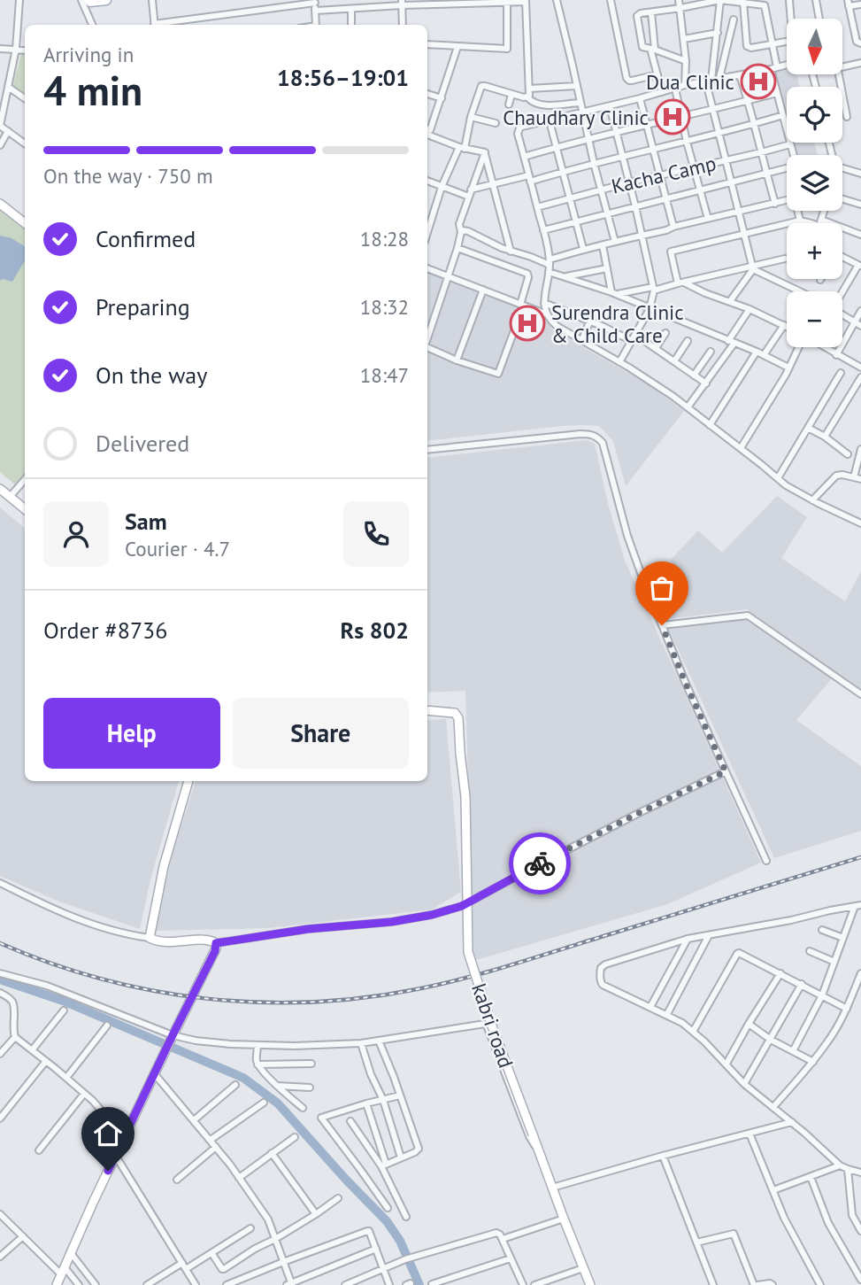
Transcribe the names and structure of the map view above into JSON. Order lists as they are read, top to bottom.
{
  "streets": {
    "street": ["Kacha Camp", "kabri road"]
  },
  "places": {
    "hospital": ["Dua Clinic", "Chaudhary Clinic", "Surendra Clinic & Child Care"]
  },
  "north": "bottom",
  "page": {
    "map_buttons": ["+", "−"],
    "heading": ["4 min", "Arriving in", "18:56–19:01"],
    "panel": [
      "Sam",
      "Courier · 4.7",
      "Order #8736",
      "Rs 802"
    ],
    "bar": "On the way · 750 m",
    "list": [
      ["Confirmed", "18:28"],
      ["Preparing", "18:32"],
      ["On the way", "18:47"],
      "Delivered"
    ],
    "buttons": ["Help", "Share"]
  }
}
